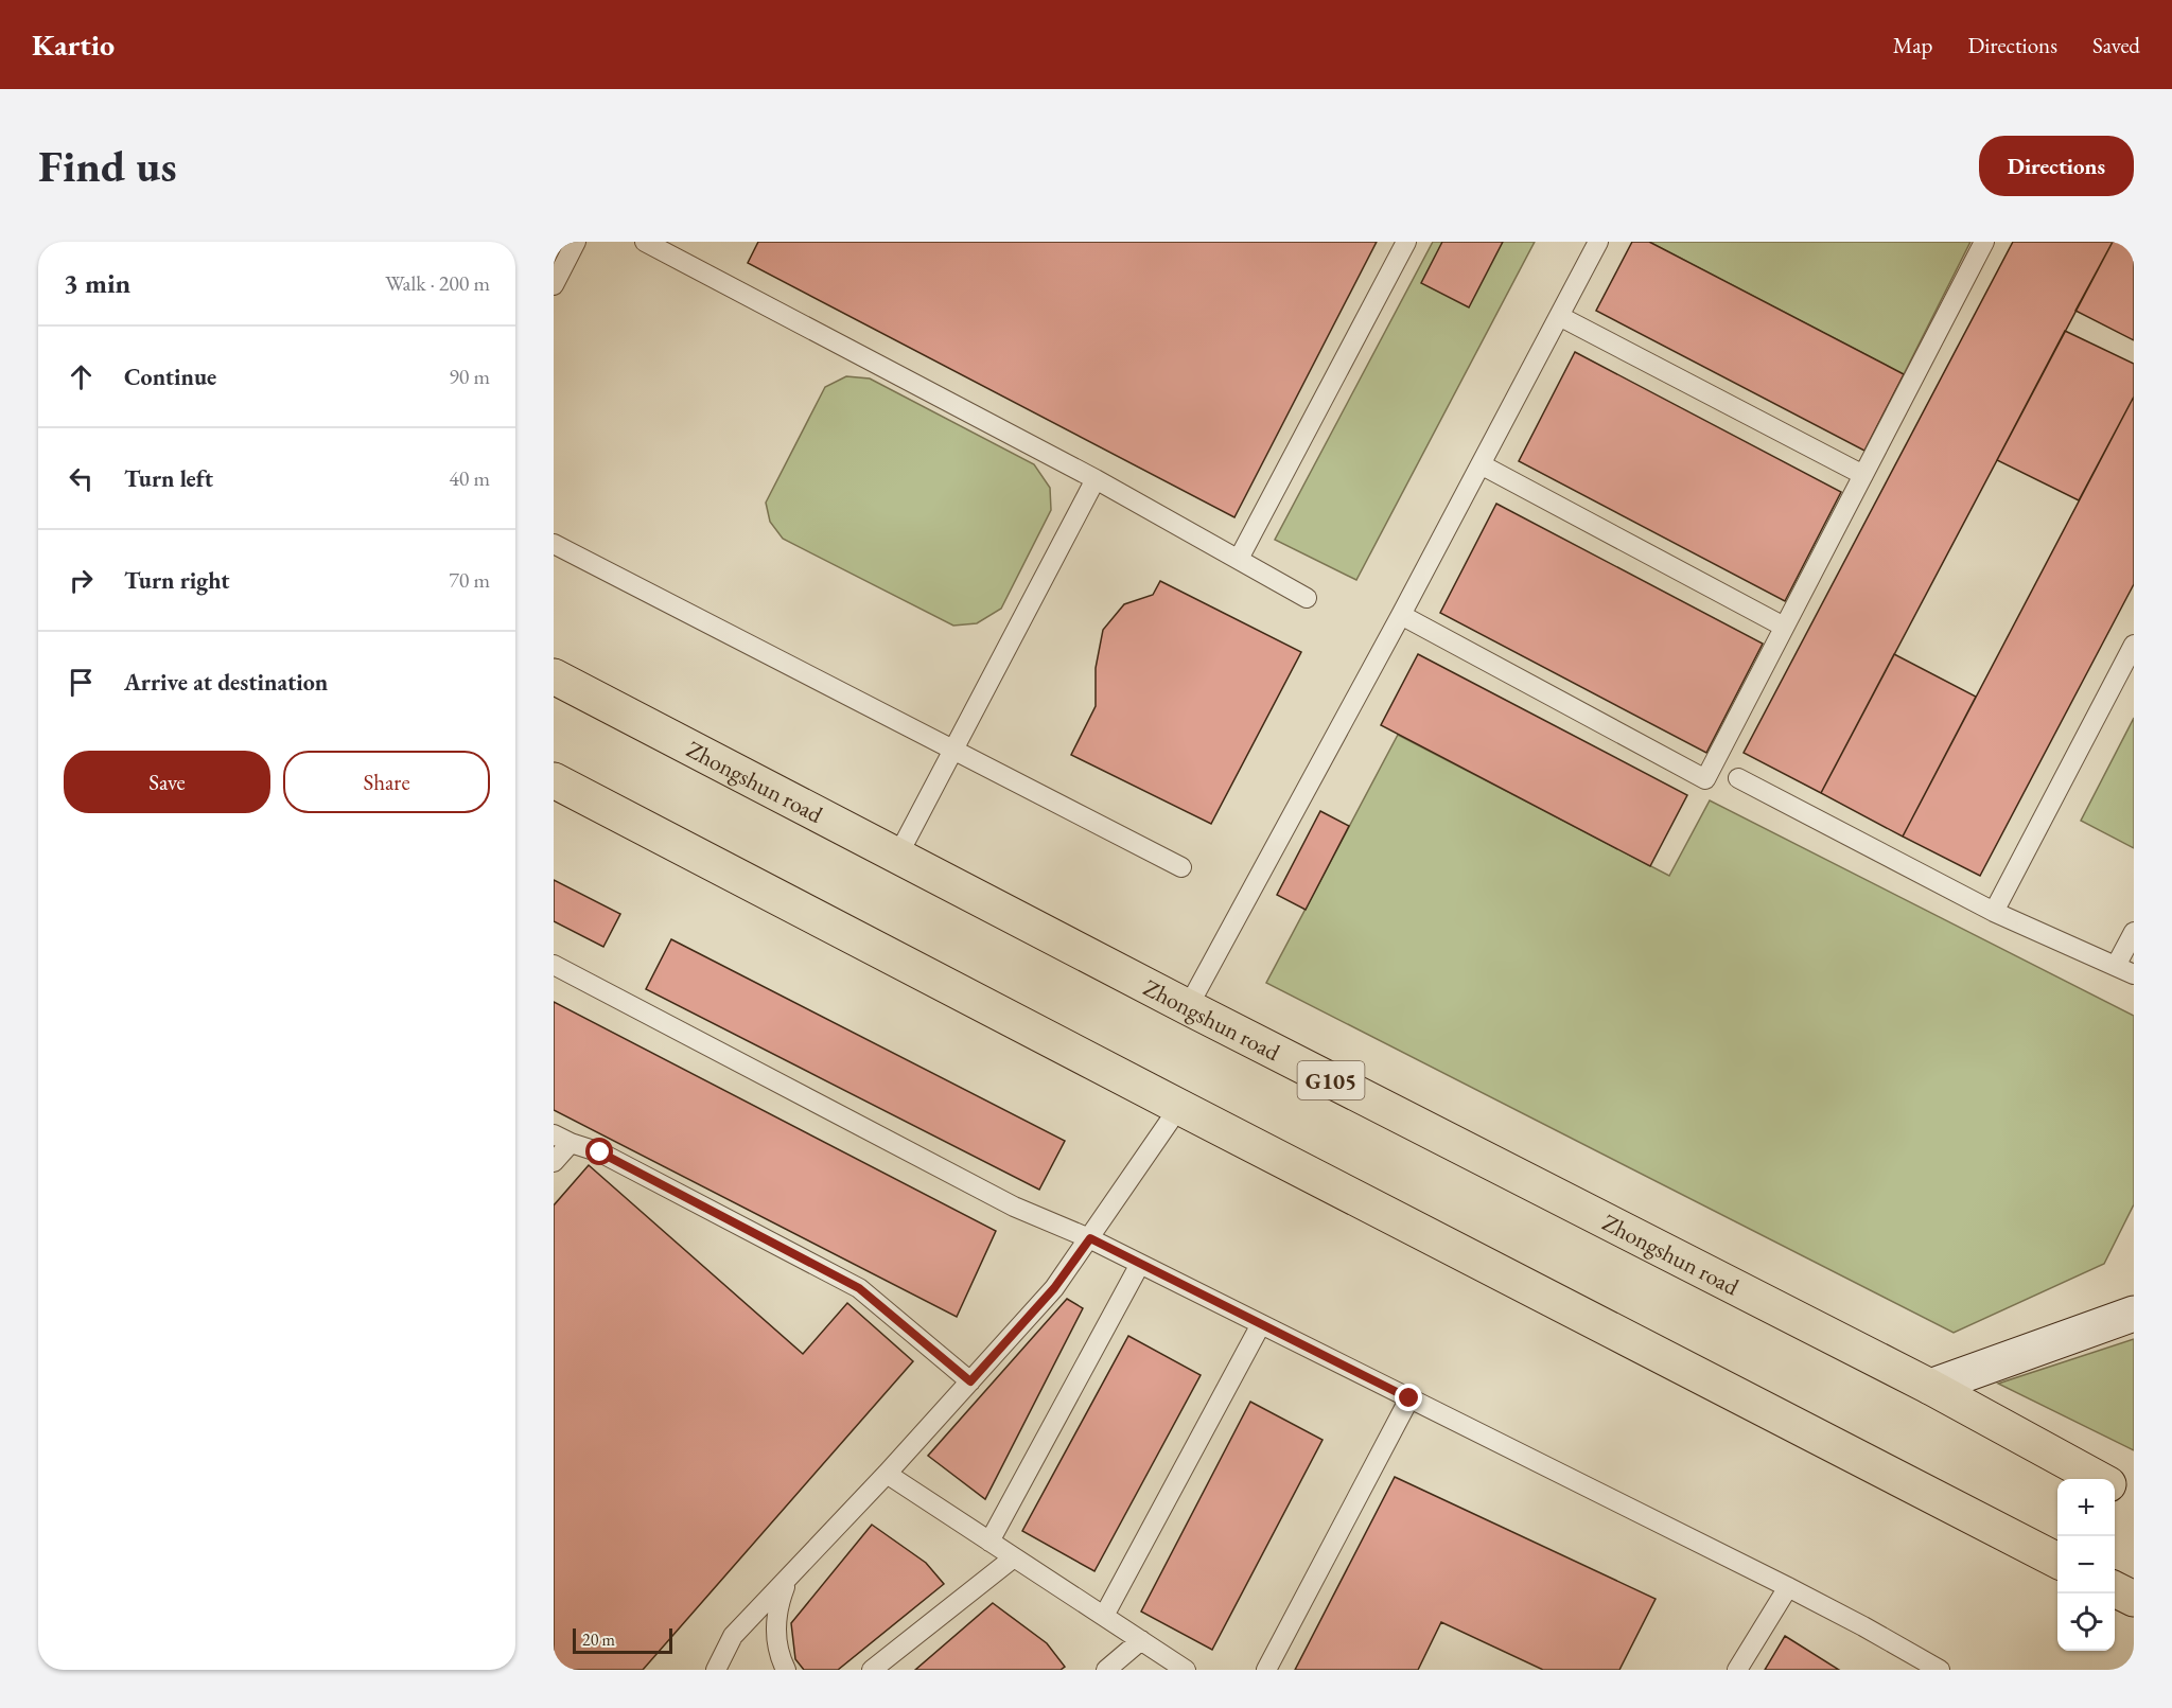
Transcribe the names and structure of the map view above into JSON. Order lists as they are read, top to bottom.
{
  "streets": {
    "highway": ["Zhongshun road", "G105"]
  },
  "scale_bar": "20 m",
  "page": {
    "header": "Kartio",
    "nav": ["Map", "Directions", "Saved"],
    "buttons": [
      "Directions",
      ["Save", "Share"]
    ],
    "title": "Find us",
    "heading": ["3 min", "Walk · 200 m"],
    "list": [
      ["Continue", "90 m"],
      ["Turn left", "40 m"],
      ["Turn right", "70 m"],
      "Arrive at destination"
    ],
    "map_buttons": ["+", "−"],
    "scale": "20 m"
  }
}
